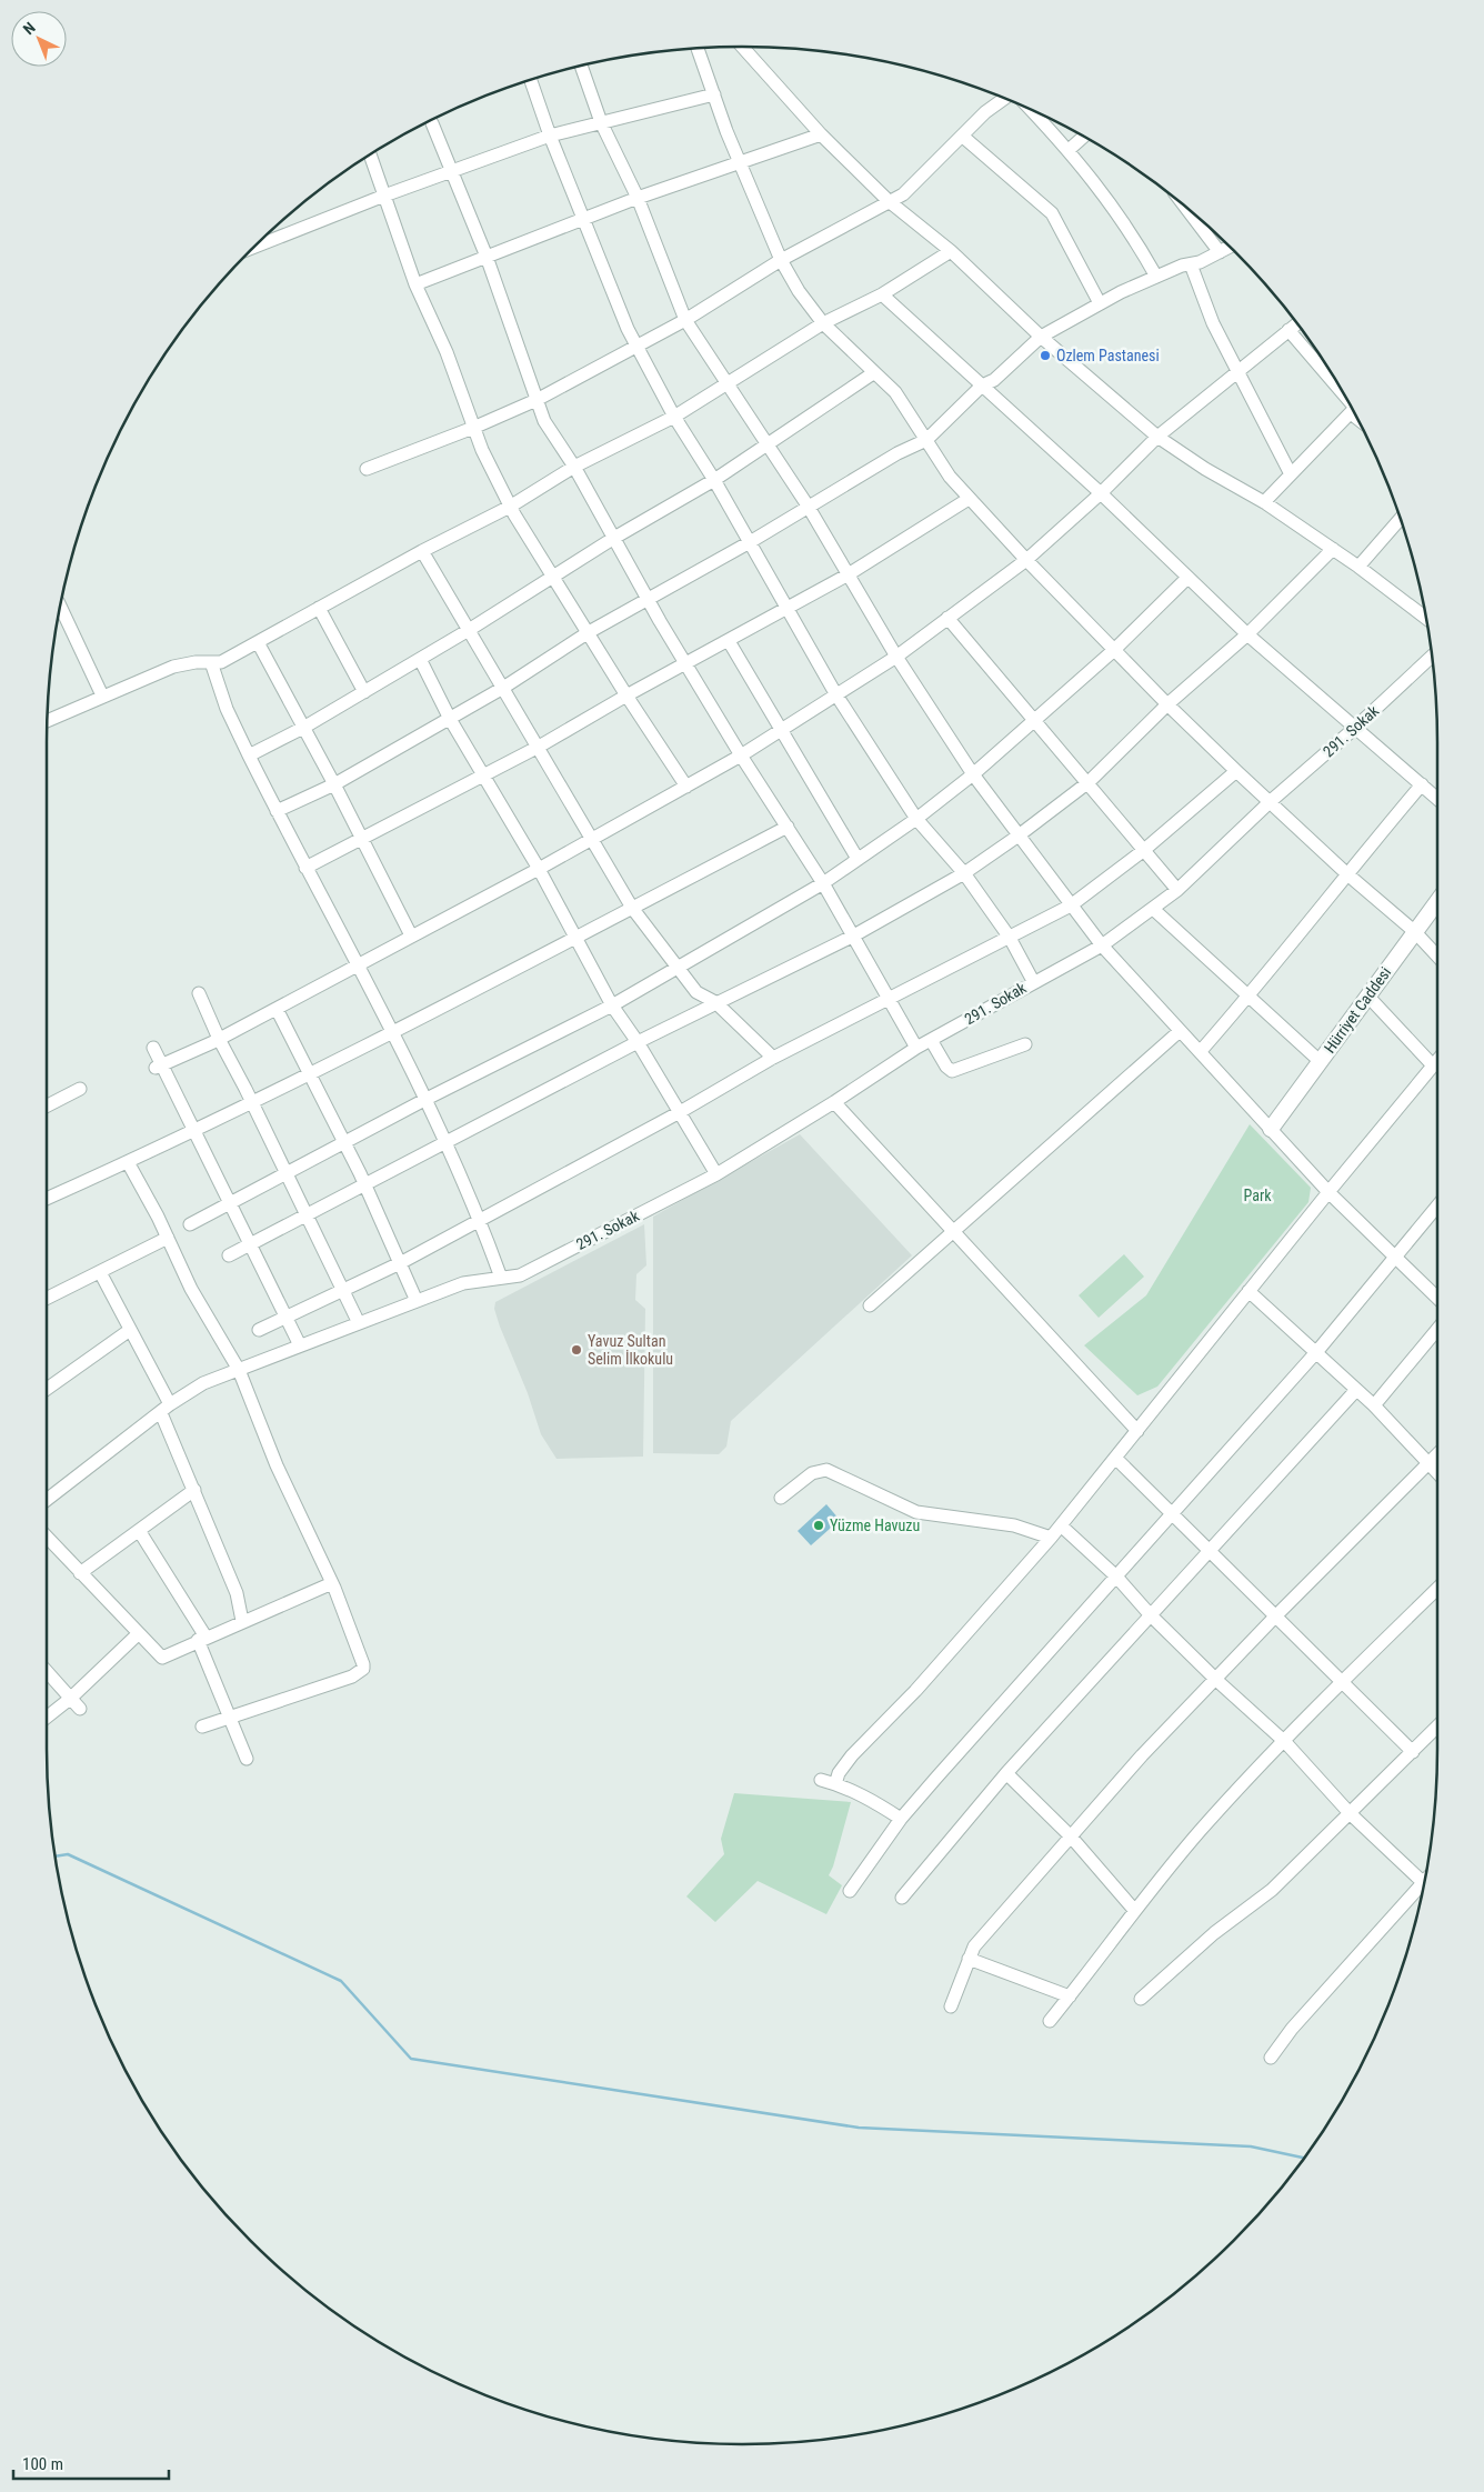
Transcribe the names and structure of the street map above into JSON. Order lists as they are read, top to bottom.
{
  "streets": {
    "street": ["291. Sokak", "Hürriyet Caddesi"]
  },
  "parks": ["Park"],
  "places": ["Ozlem Pastanesi", "Yavuz Sultan Selim İlkokulu", "Yüzme Havuzu"],
  "scale_bar": "100 m",
  "north": "top left"
}
